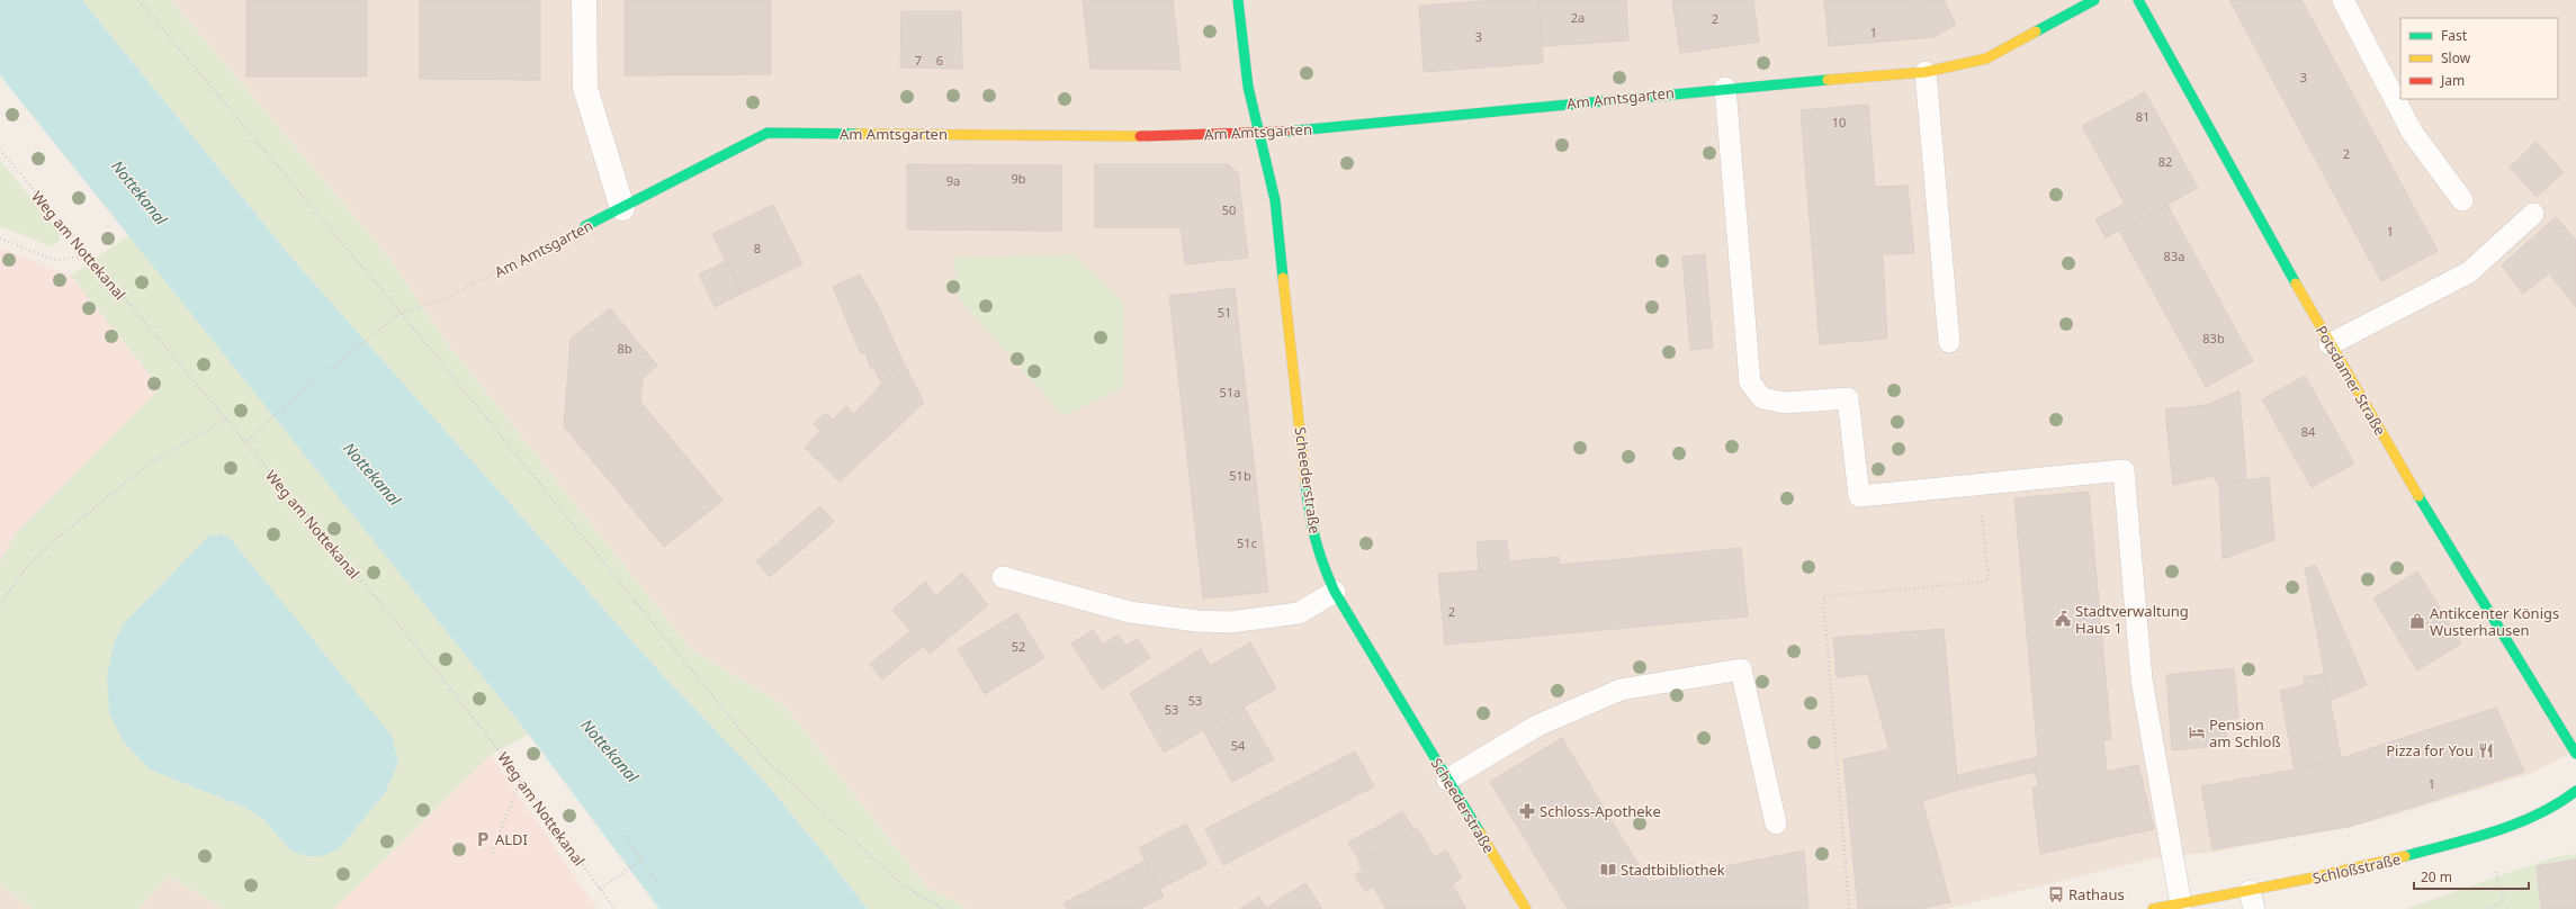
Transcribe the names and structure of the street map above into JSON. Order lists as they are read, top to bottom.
{
  "streets": {
    "street": [
      "Am Amtsgarten",
      "Potsdamer Straße",
      "Scheederstraße",
      "Schloßstraße"
    ],
    "path": ["Weg am Nottekanal"]
  },
  "crossings": [
    ["Am Amtsgarten", "Scheederstraße"]
  ],
  "water": ["Nottekanal"],
  "places": {
    "public building": ["Stadtverwaltung Haus 1"],
    "shop": ["Antikcenter Königs Wusterhausen"],
    "hotel": ["Pension am Schloß"],
    "restaurant": ["Pizza for You"],
    "pharmacy": ["Schloss-Apotheke"],
    "parking": ["ALDI"],
    "library": ["Stadtbibliothek"],
    "bus stop": ["Rathaus"]
  },
  "house_numbers": [
    "2a",
    "2",
    "1",
    "3",
    "7",
    "6",
    "3",
    "81",
    "10",
    "2",
    "82",
    "9b",
    "9a",
    "50",
    "1",
    "8",
    "83a",
    "51",
    "83b",
    "8b",
    "51a",
    "84",
    "51b",
    "51c",
    "2",
    "52",
    "53",
    "53",
    "54",
    "1"
  ],
  "legend": ["Fast", "Slow", "Jam"],
  "scale_bar": "20 m"
}
